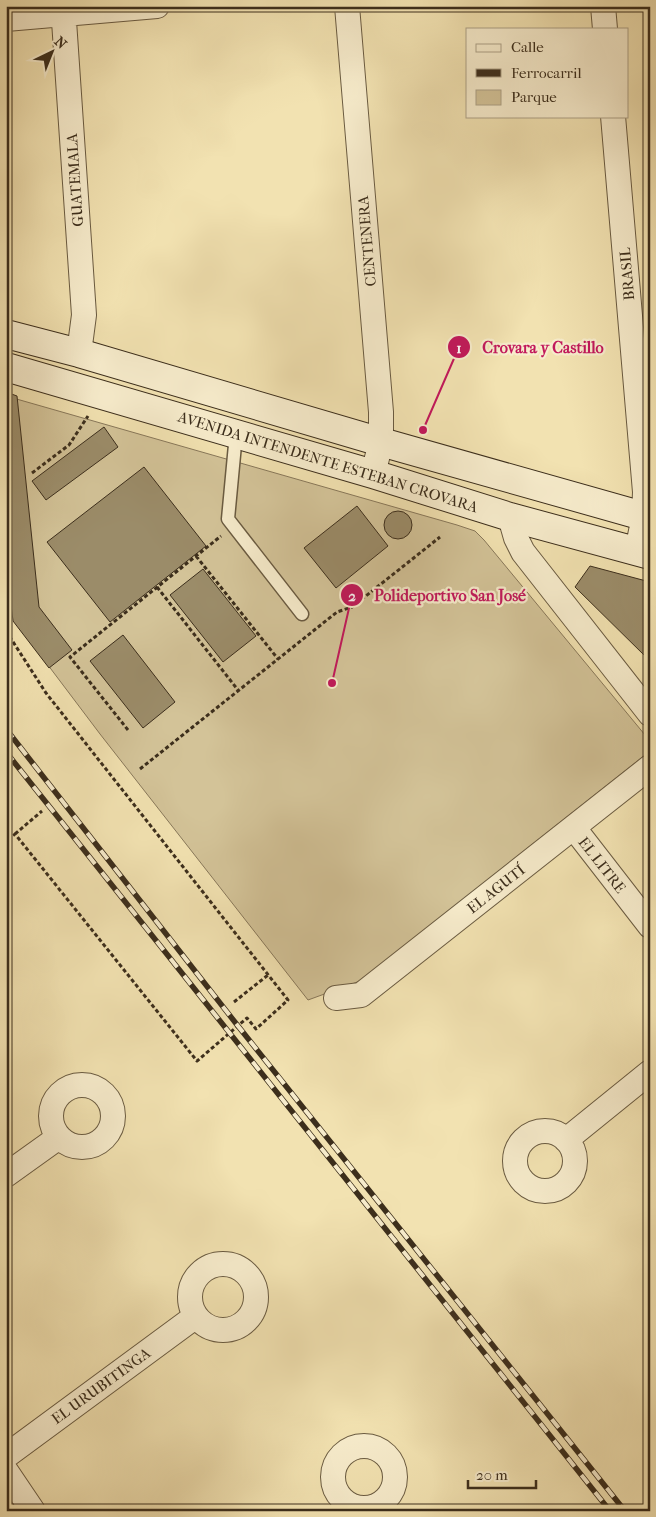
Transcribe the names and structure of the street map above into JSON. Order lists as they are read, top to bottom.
{
  "streets": {
    "main road": ["AVENIDA INTENDENTE ESTEBAN CROVARA"],
    "street": [
      "GUATEMALA",
      "CENTENERA",
      "BRASIL",
      "EL LITRE",
      "EL AGUTÍ",
      "EL URUBITINGA"
    ]
  },
  "crossings": [
    ["CENTENERA", "AVENIDA INTENDENTE ESTEBAN CROVARA"],
    ["BRASIL", "AVENIDA INTENDENTE ESTEBAN CROVARA"],
    ["EL LITRE", "EL AGUTÍ"]
  ],
  "places": ["Crovara y Castillo", "Polideportivo San José"],
  "legend": ["Calle", "Ferrocarril", "Parque"],
  "scale_bar": "20 m",
  "north": "top right"
}
